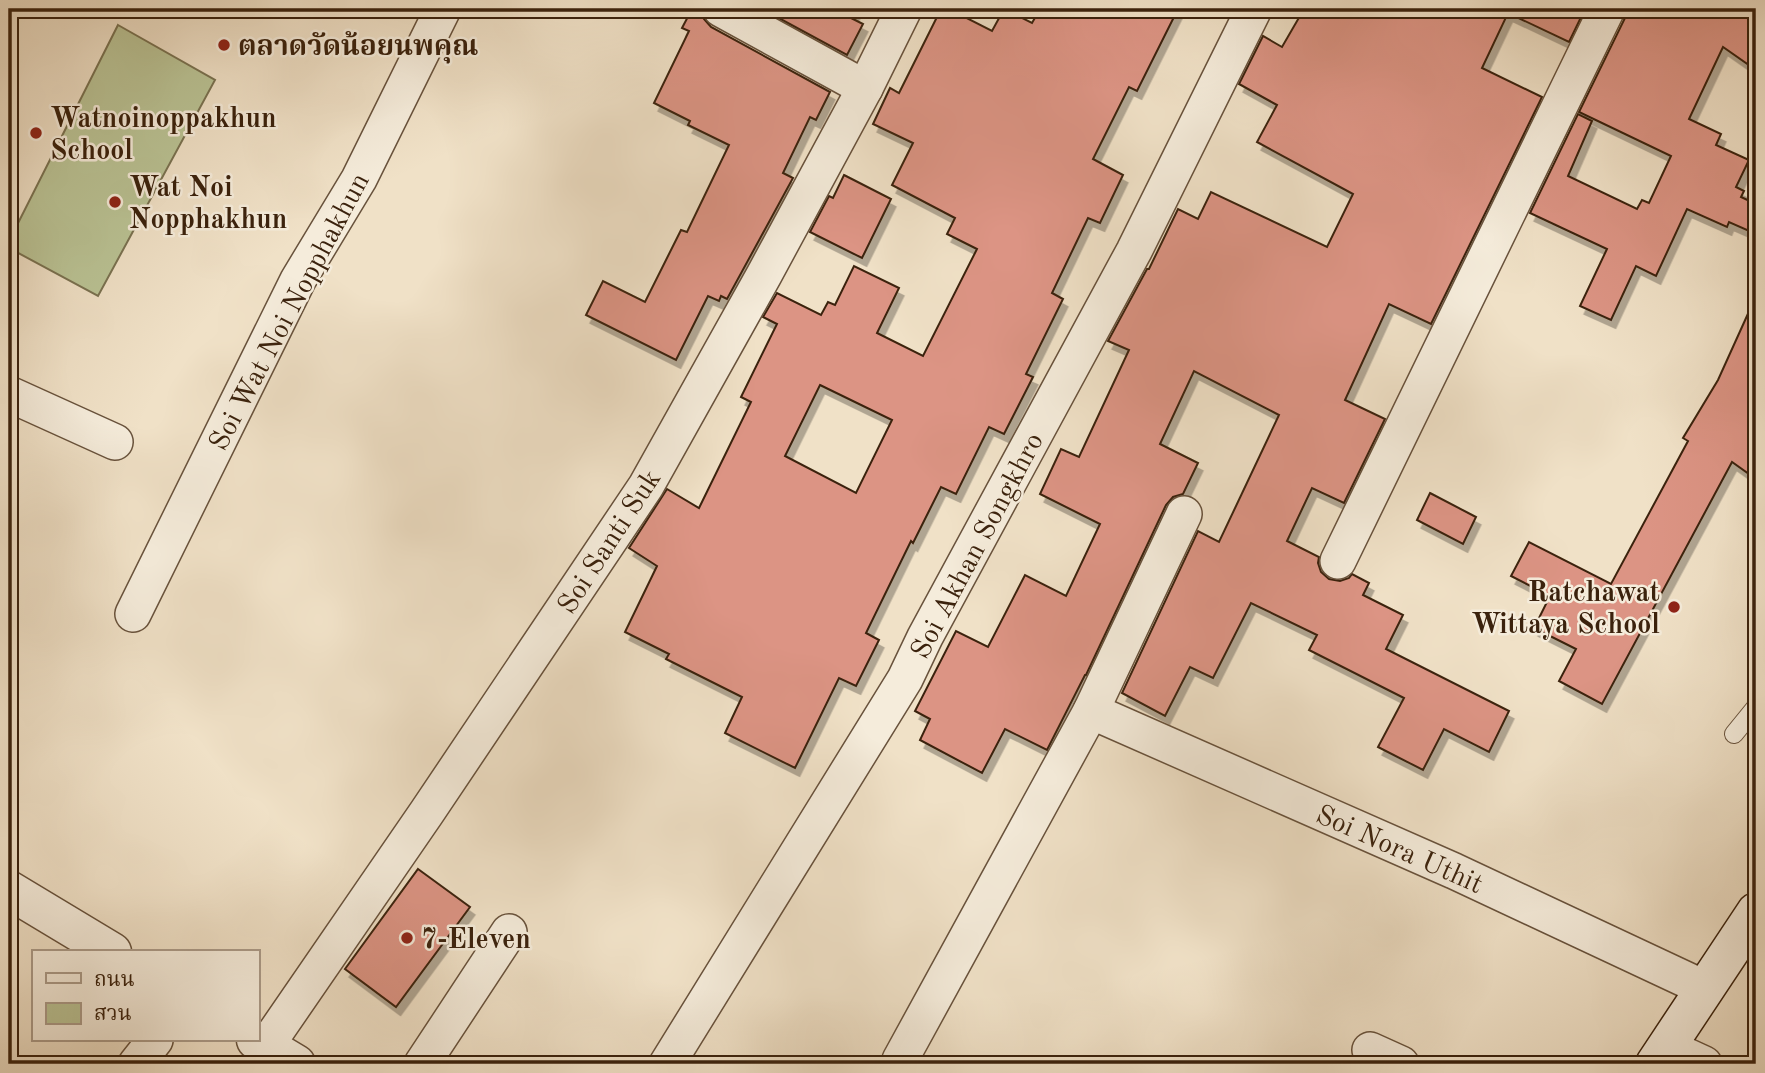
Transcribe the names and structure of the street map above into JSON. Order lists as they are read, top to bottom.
{
  "streets": {
    "street": [
      "Soi Wat Noi Nopphakhun",
      "Soi Santi Suk",
      "Soi Akhan Songkhro",
      "Soi Nora Uthit"
    ]
  },
  "places": [
    "ตลาดวัดน้อยนพคุณ",
    "Watnoinoppakhun School",
    "Wat Noi Nopphakhun",
    "Ratchawat Wittaya School",
    "7-Eleven"
  ],
  "legend": ["ถนน", "สวน"]
}
